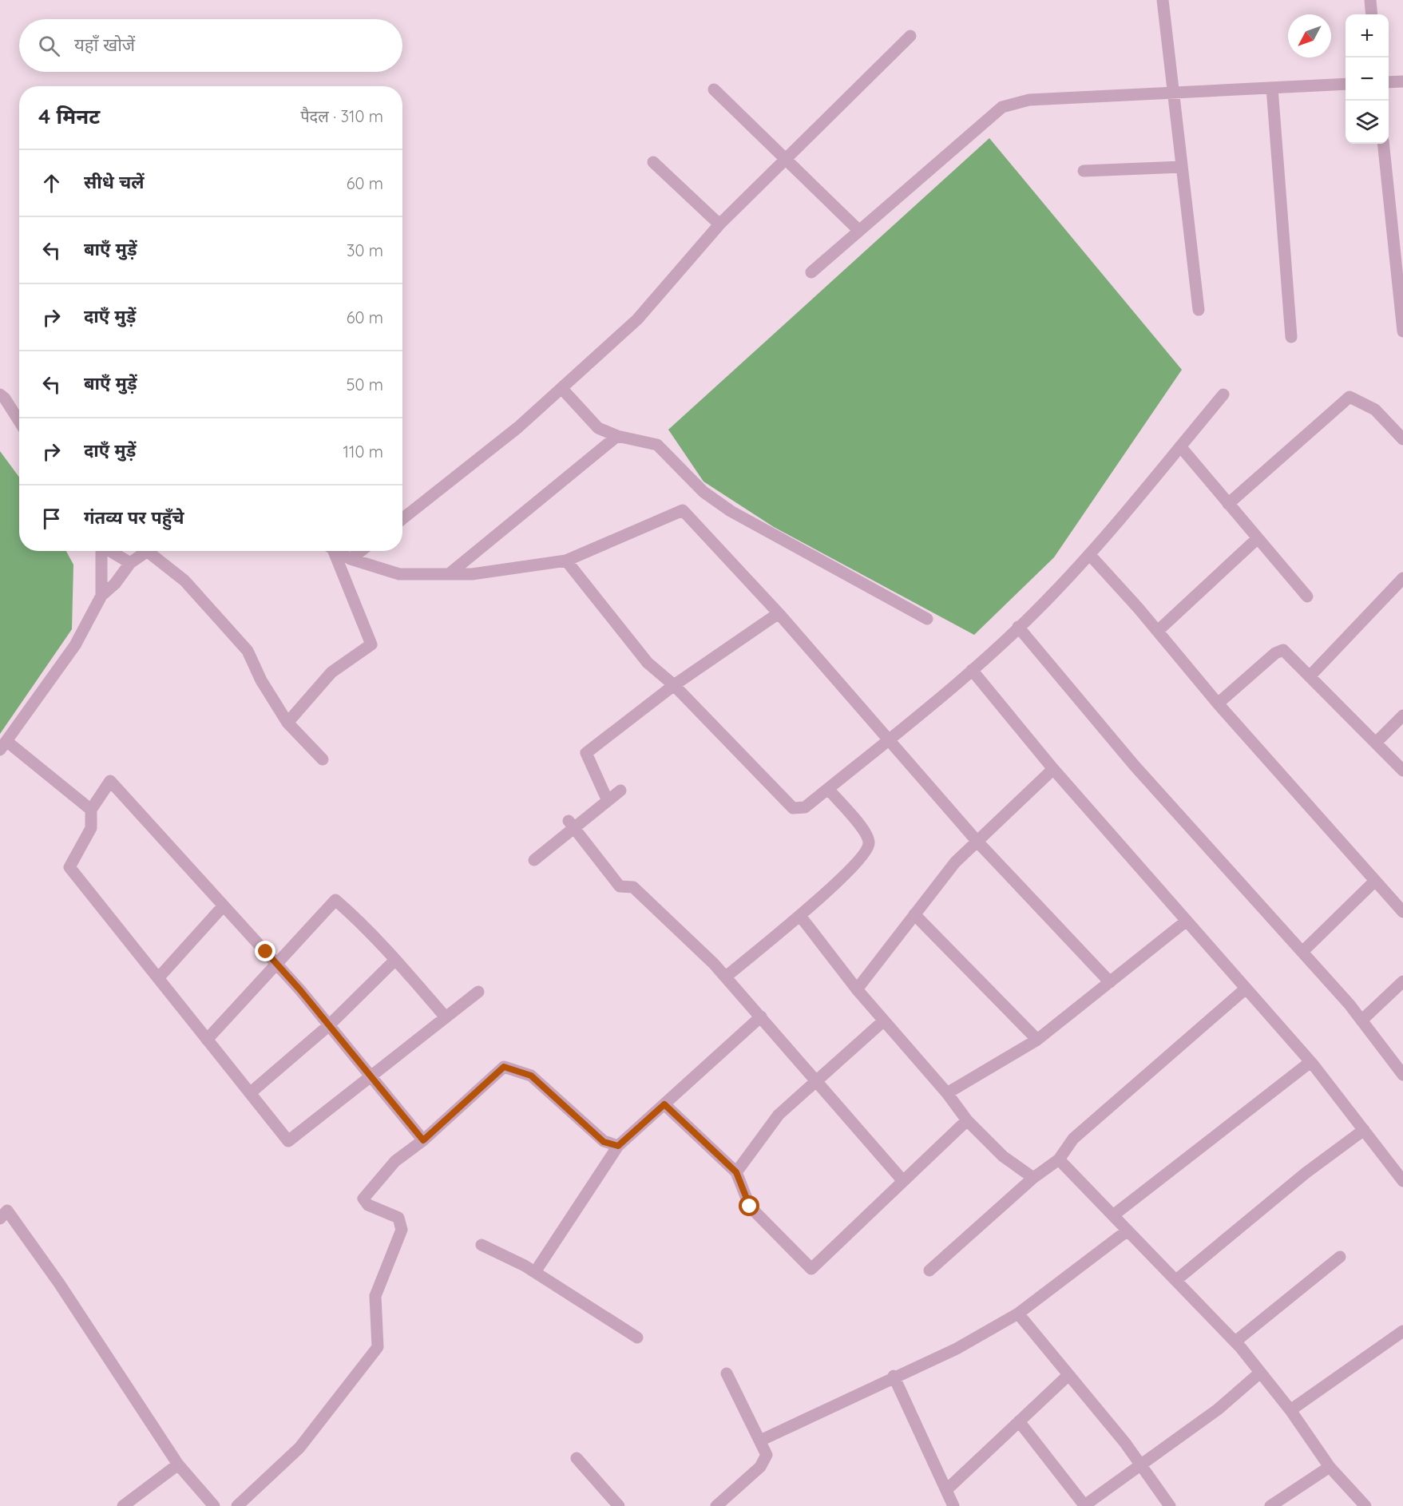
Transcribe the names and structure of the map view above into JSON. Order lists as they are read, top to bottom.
{
  "north": "bottom left",
  "page": {
    "map_buttons": ["+", "−"],
    "search": "यहाँ खोजें",
    "heading": ["4 मिनट", "पैदल · 310 m"],
    "list": [
      ["सीधे चलें", "60 m"],
      ["बाएँ मुड़ें", "30 m"],
      ["दाएँ मुड़ें", "60 m"],
      ["बाएँ मुड़ें", "50 m"],
      ["दाएँ मुड़ें", "110 m"],
      "गंतव्य पर पहुँचे"
    ]
  }
}
